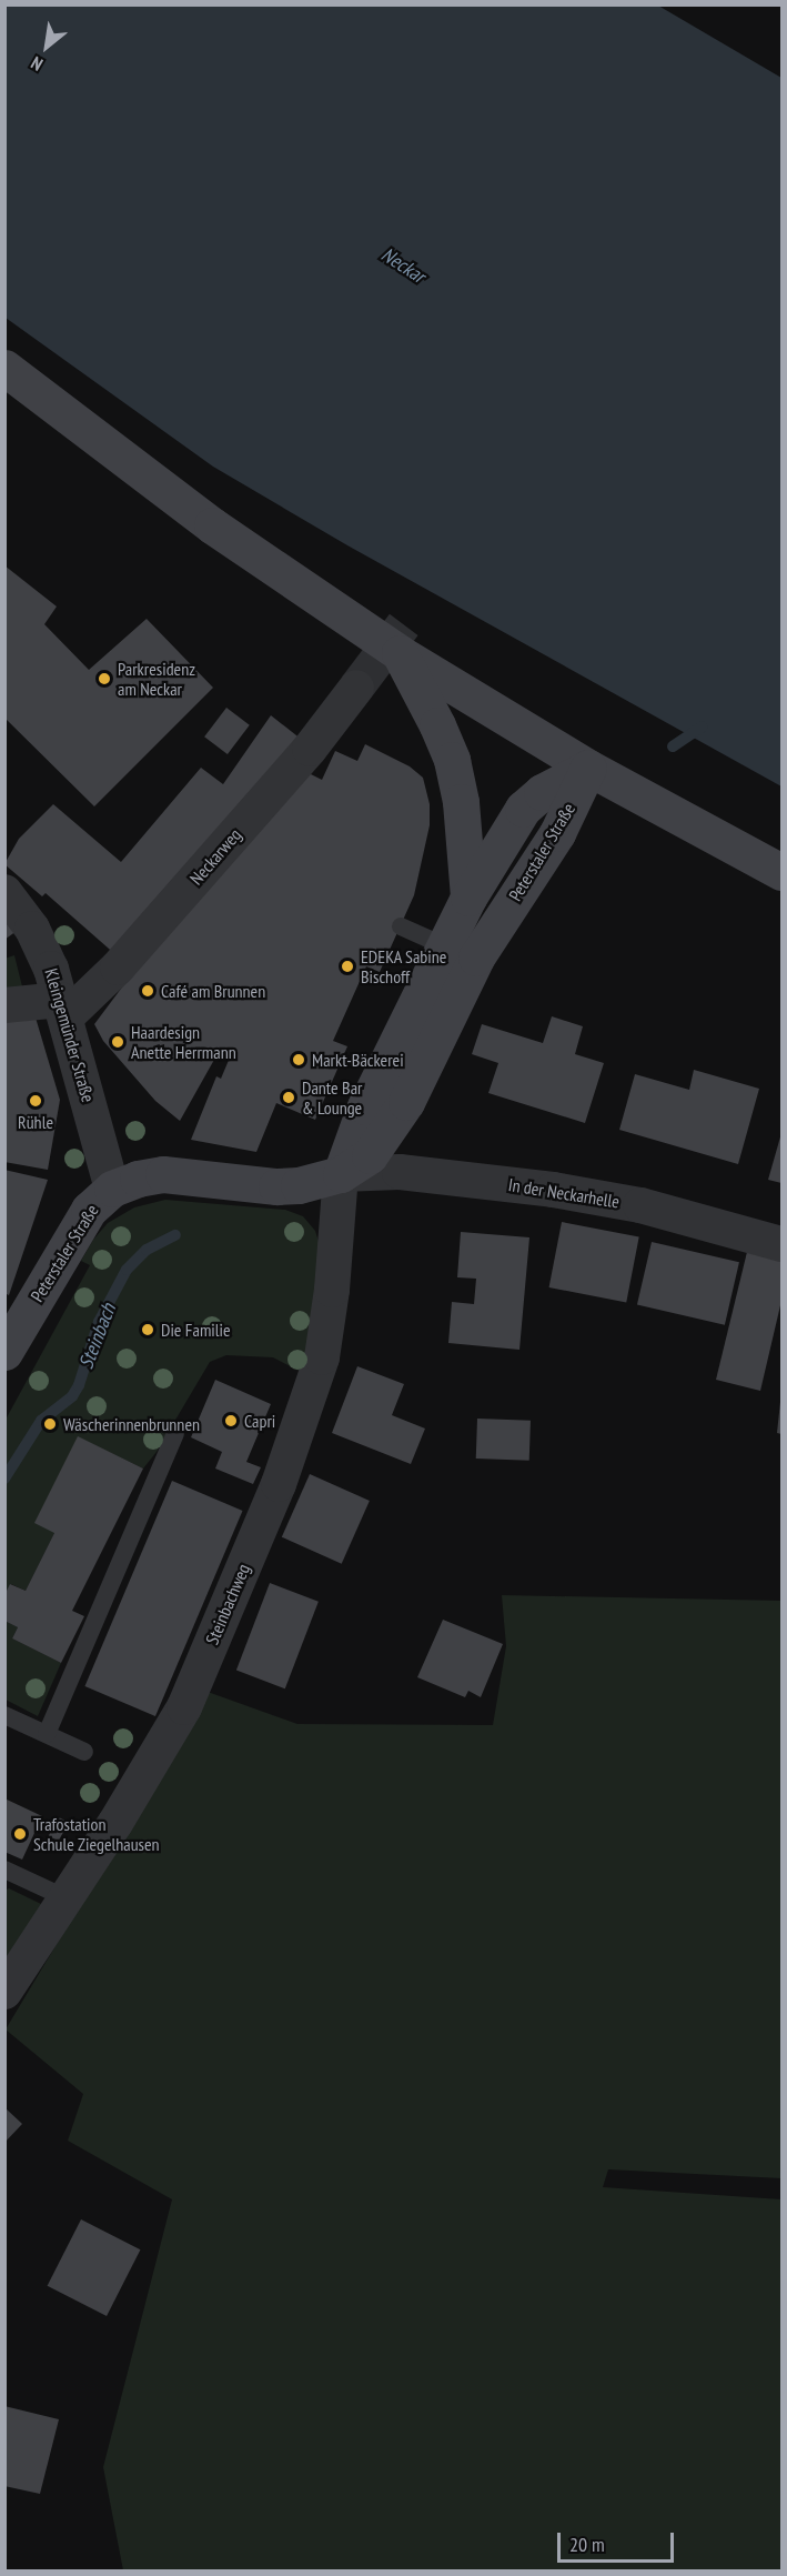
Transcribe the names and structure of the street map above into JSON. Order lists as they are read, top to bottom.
{
  "streets": {
    "main road": ["Peterstaler Straße"],
    "street": [
      "Neckarweg",
      "Kleingemünder Straße",
      "In der Neckarhelle",
      "Steinbachweg"
    ]
  },
  "crossings": [
    ["Peterstaler Straße", "Kleingemünder Straße"],
    ["Peterstaler Straße", "In der Neckarhelle"],
    ["Peterstaler Straße", "Steinbachweg"],
    ["Neckarweg", "Kleingemünder Straße"],
    ["In der Neckarhelle", "Steinbachweg"]
  ],
  "water": ["Neckar", "Steinbach"],
  "places": [
    "Parkresidenz am Neckar",
    "EDEKA Sabine Bischoff",
    "Café am Brunnen",
    "Haardesign Anette Herrmann",
    "Markt-Bäckerei",
    "Dante Bar & Lounge",
    "Rühle",
    "Die Familie",
    "Capri",
    "Wäscherinnenbrunnen",
    "Trafostation Schule Ziegelhausen"
  ],
  "scale_bar": "20 m",
  "north": "bottom left"
}
